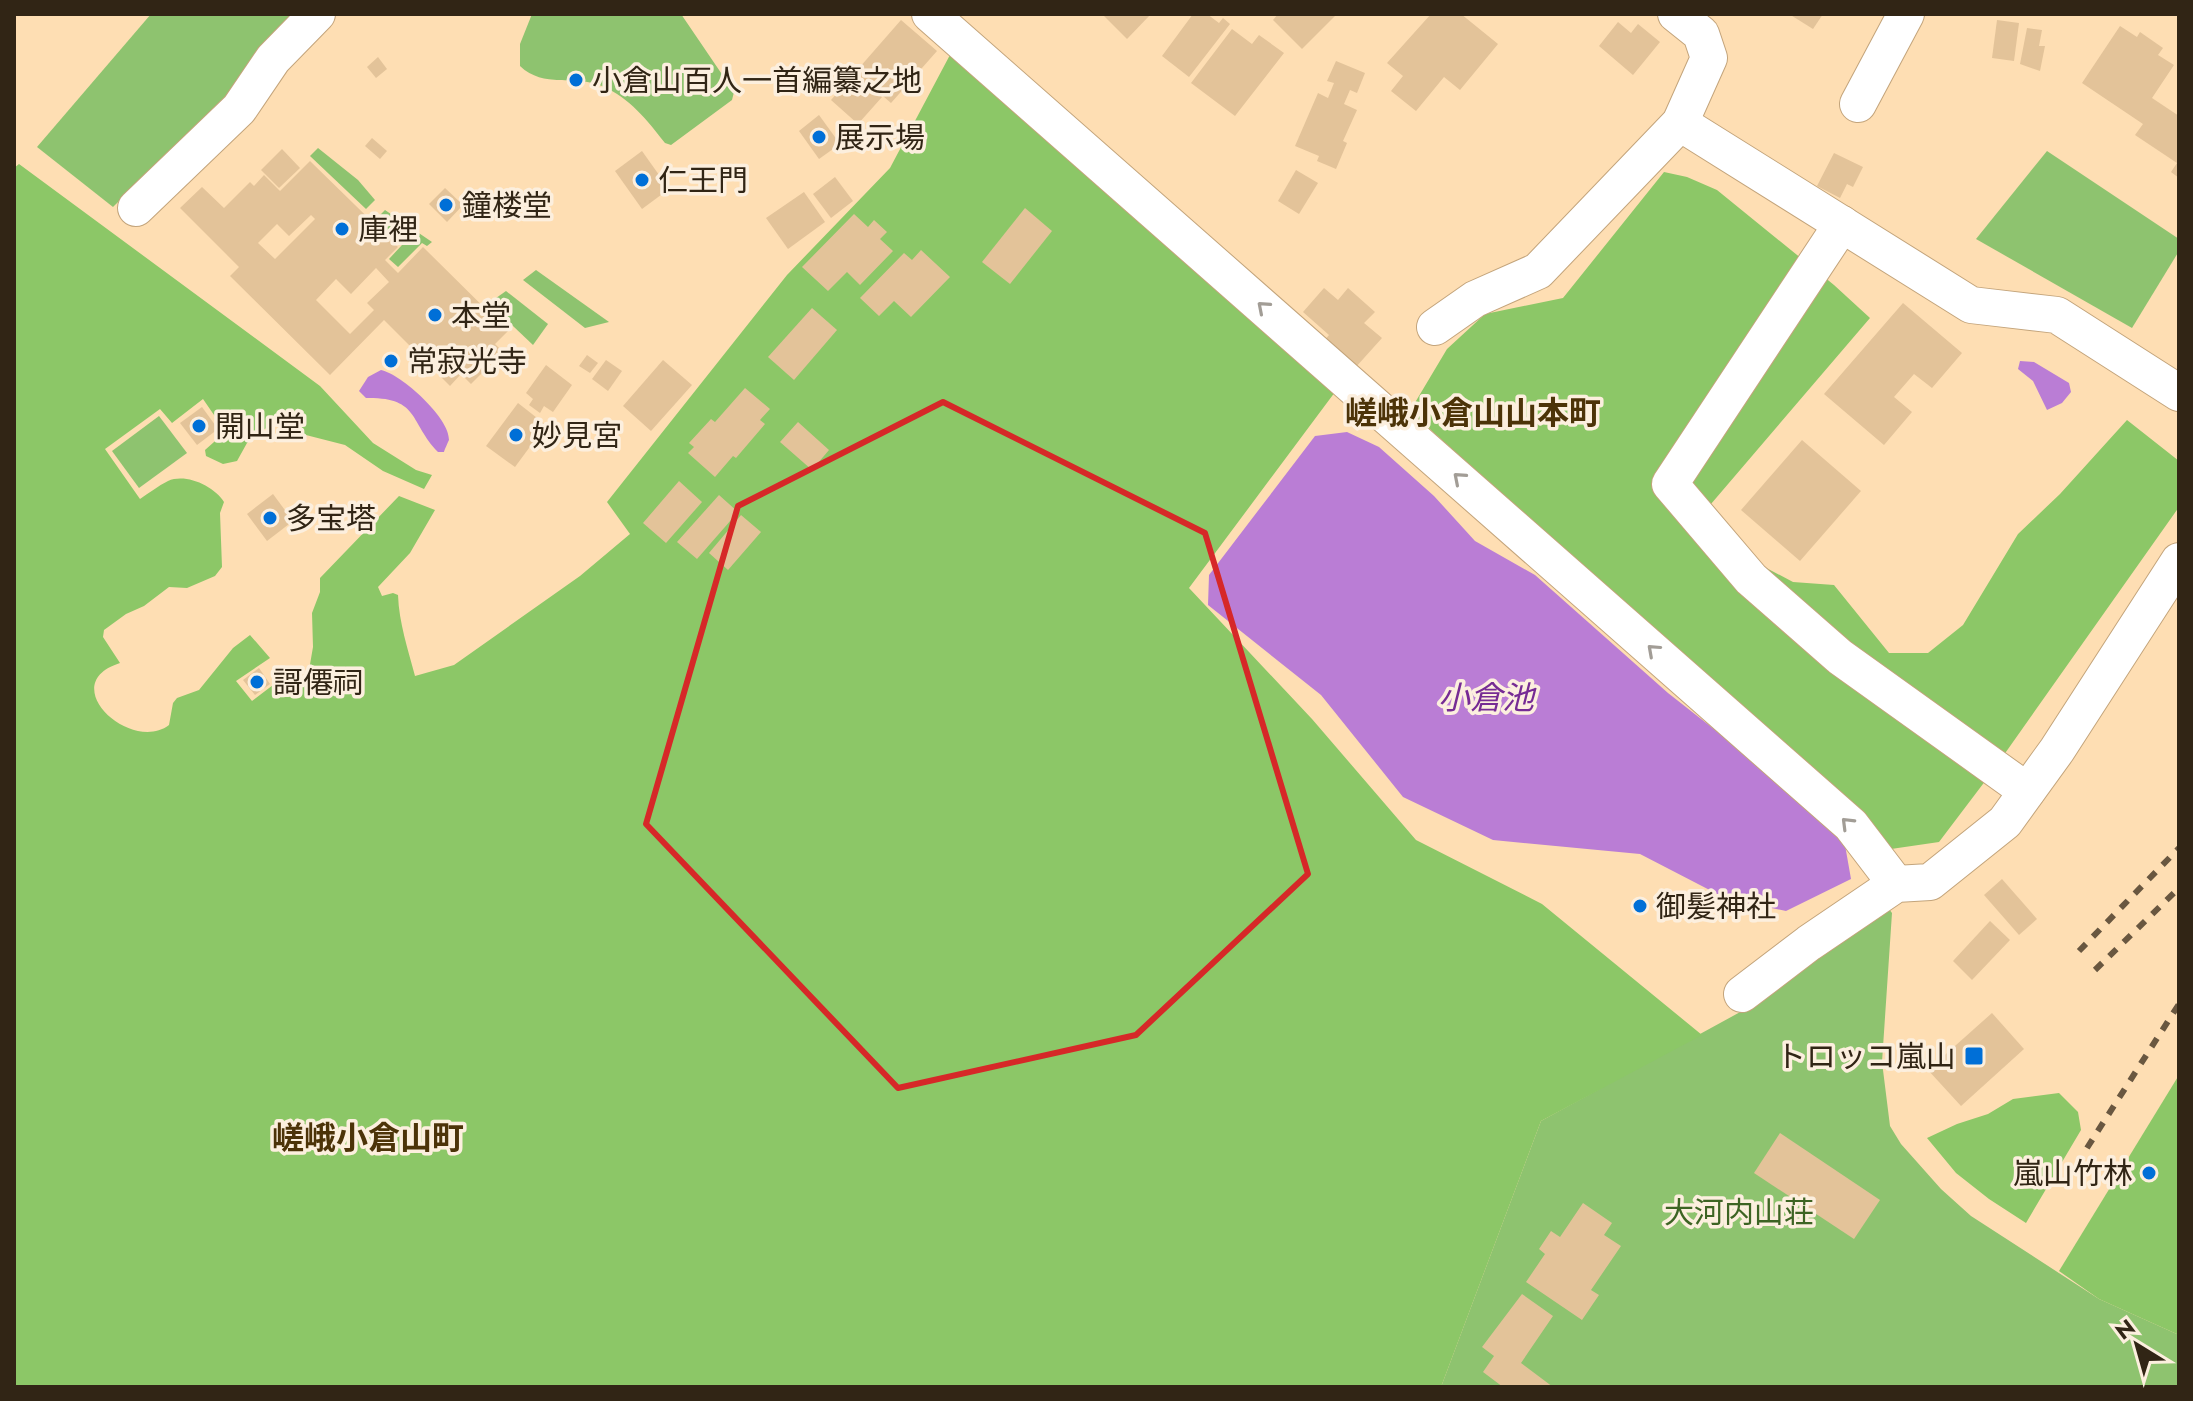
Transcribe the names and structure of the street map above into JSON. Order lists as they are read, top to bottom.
{
  "districts": ["嵯峨小倉山山本町", "嵯峨小倉山町"],
  "water": ["小倉池"],
  "parks": ["大河内山荘"],
  "places": {
    "other": [
      "小倉山百人一首編纂之地",
      "展示場",
      "仁王門",
      "鐘楼堂",
      "庫裡",
      "本堂",
      "常寂光寺",
      "開山堂",
      "妙見宮",
      "多宝塔",
      "謌僊祠",
      "御髪神社",
      "嵐山竹林"
    ],
    "transit": ["トロッコ嵐山"]
  },
  "north": "top left"
}
